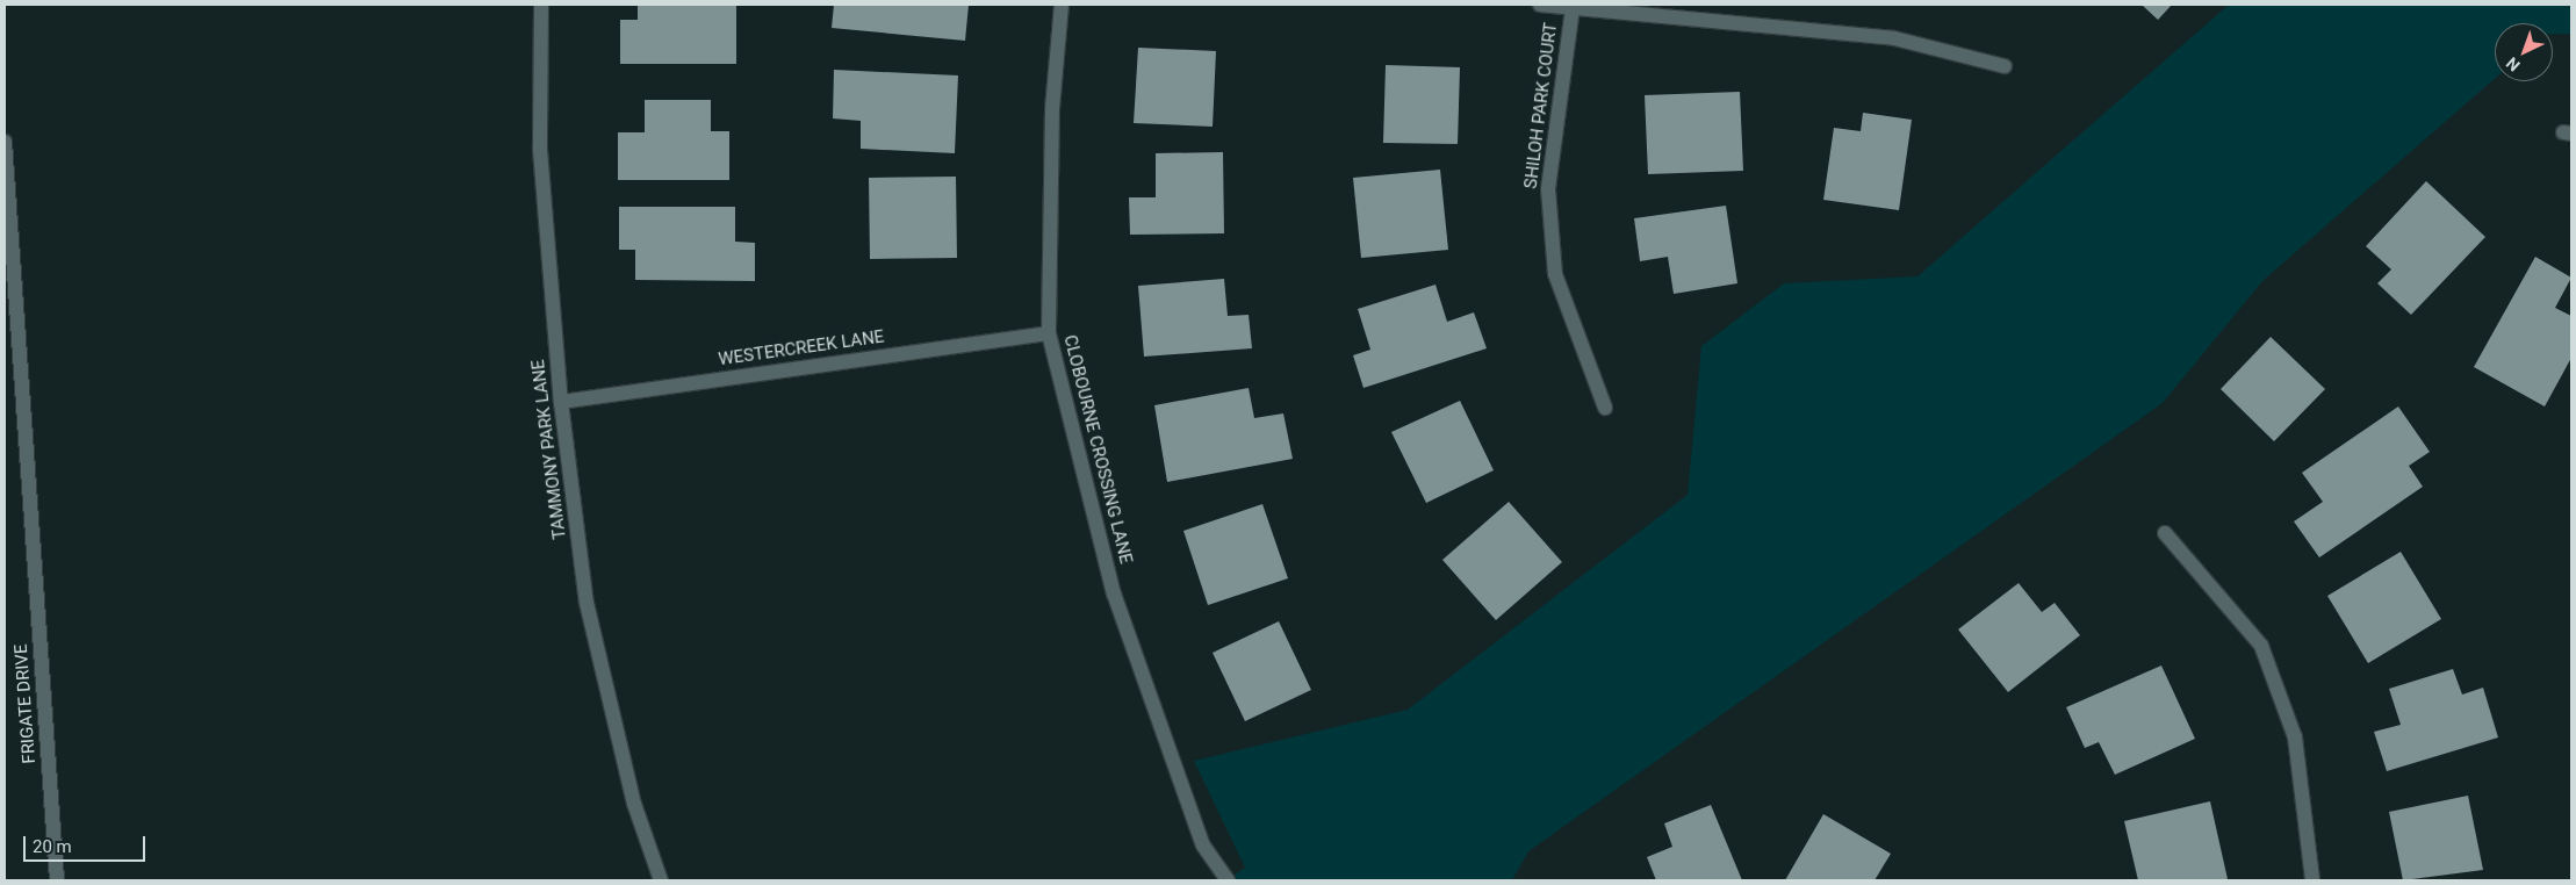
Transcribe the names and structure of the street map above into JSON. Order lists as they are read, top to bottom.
{
  "streets": {
    "street": [
      "SHILOH PARK COURT",
      "WESTERCREEK LANE",
      "TAMMONY PARK LANE",
      "CLOBOURNE CROSSING LANE",
      "FRIGATE DRIVE"
    ]
  },
  "crossings": [
    ["WESTERCREEK LANE", "TAMMONY PARK LANE"],
    ["WESTERCREEK LANE", "CLOBOURNE CROSSING LANE"]
  ],
  "scale_bar": "20 m",
  "north": "bottom left"
}
